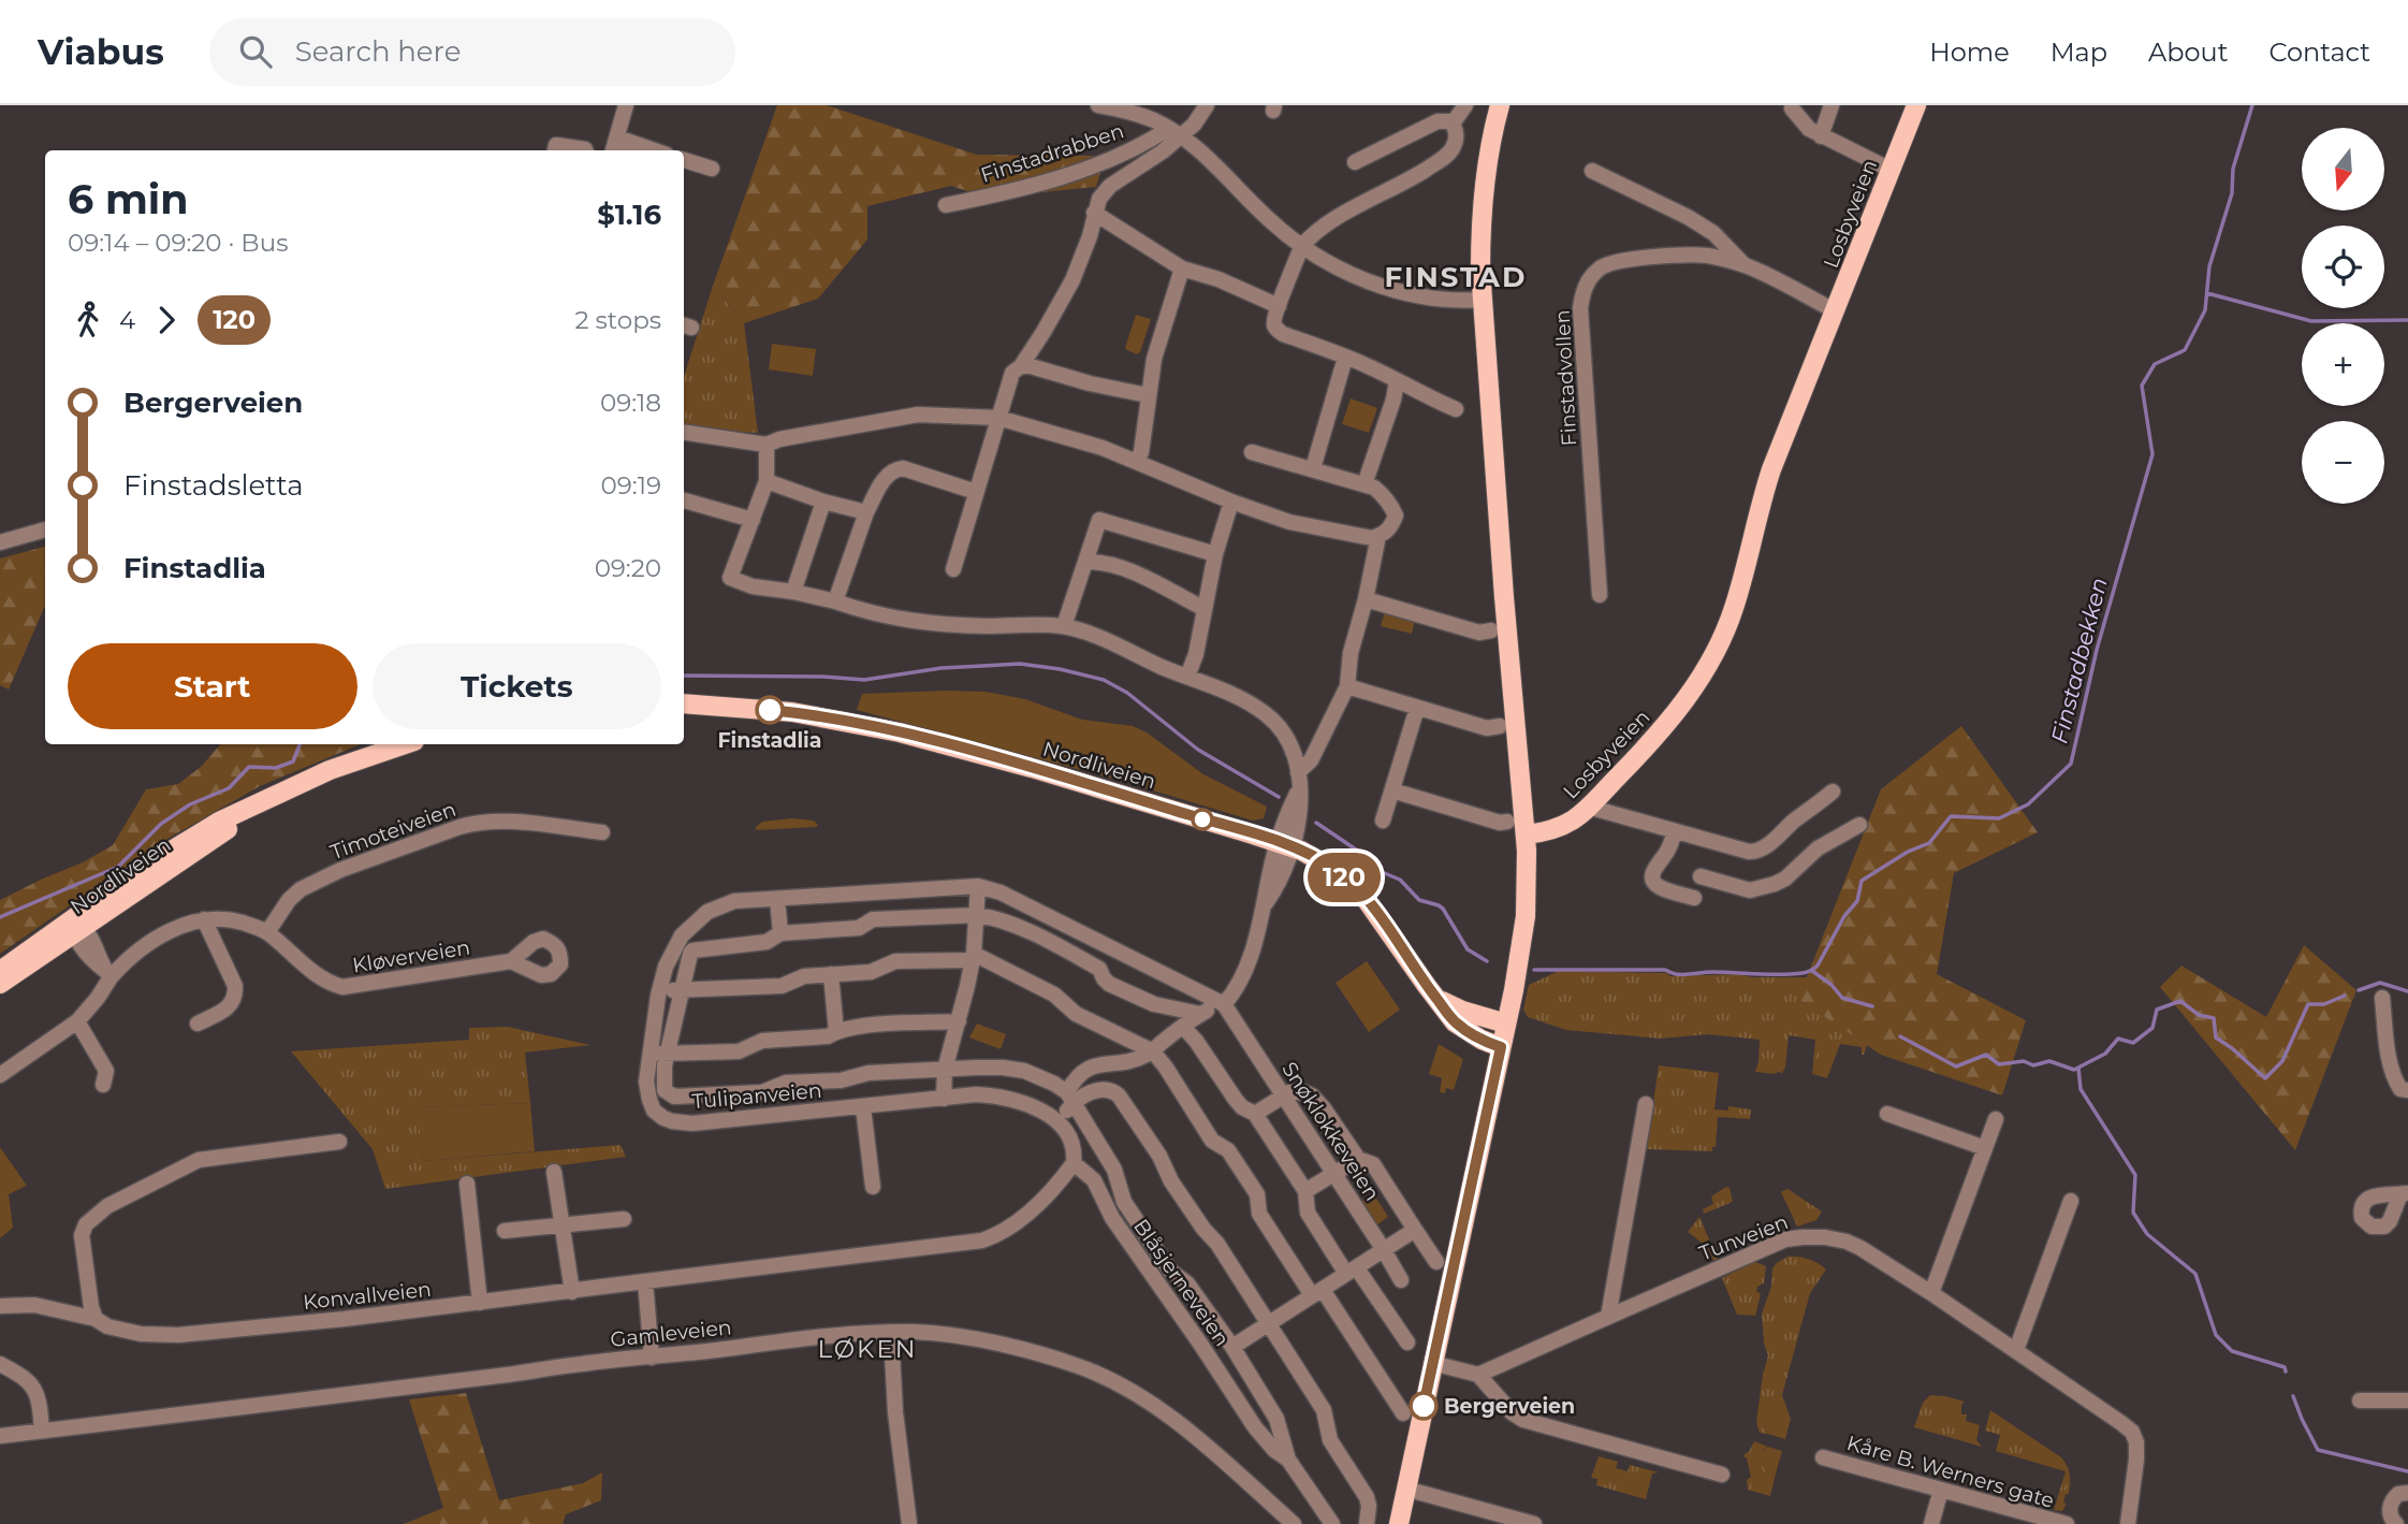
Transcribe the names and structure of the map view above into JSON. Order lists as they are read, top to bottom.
{
  "streets": {
    "main road": ["Losbyveien", "Nordliveien"],
    "street": [
      "Finstadrabben",
      "Finstadvollen",
      "Timoteiveien",
      "Kløverveien",
      "Tulipanveien",
      "Snøklokkeveien",
      "Tunveien",
      "Blåsjerneveien",
      "Konvallveien",
      "Gamleveien",
      "Kåre B. Werners gate"
    ]
  },
  "crossings": [
    ["Losbyveien", "Finstadvollen"],
    ["Timoteiveien", "Kløverveien"],
    ["Tulipanveien", "Snøklokkeveien"]
  ],
  "districts": ["FINSTAD", "LØKEN"],
  "water": ["Finstadbekken"],
  "places": ["Finstadlia", "Bergerveien"],
  "lines": ["bus line 120"],
  "north": "bottom",
  "page": {
    "header": "Viabus",
    "search": "Search here",
    "nav": [
      "Home",
      "Map",
      "About",
      "Contact"
    ],
    "on_map": "120",
    "map_buttons": ["+", "−"],
    "heading": ["6 min", "09:14 – 09:20 · Bus", "$1.16"],
    "legs": ["4", "120", "2 stops"],
    "list": [
      {
        "name": "Bergerveien",
        "value": "09:18"
      },
      {
        "name": "Finstadsletta",
        "value": "09:19"
      },
      {
        "name": "Finstadlia",
        "value": "09:20"
      }
    ],
    "buttons": ["Start", "Tickets"]
  }
}
